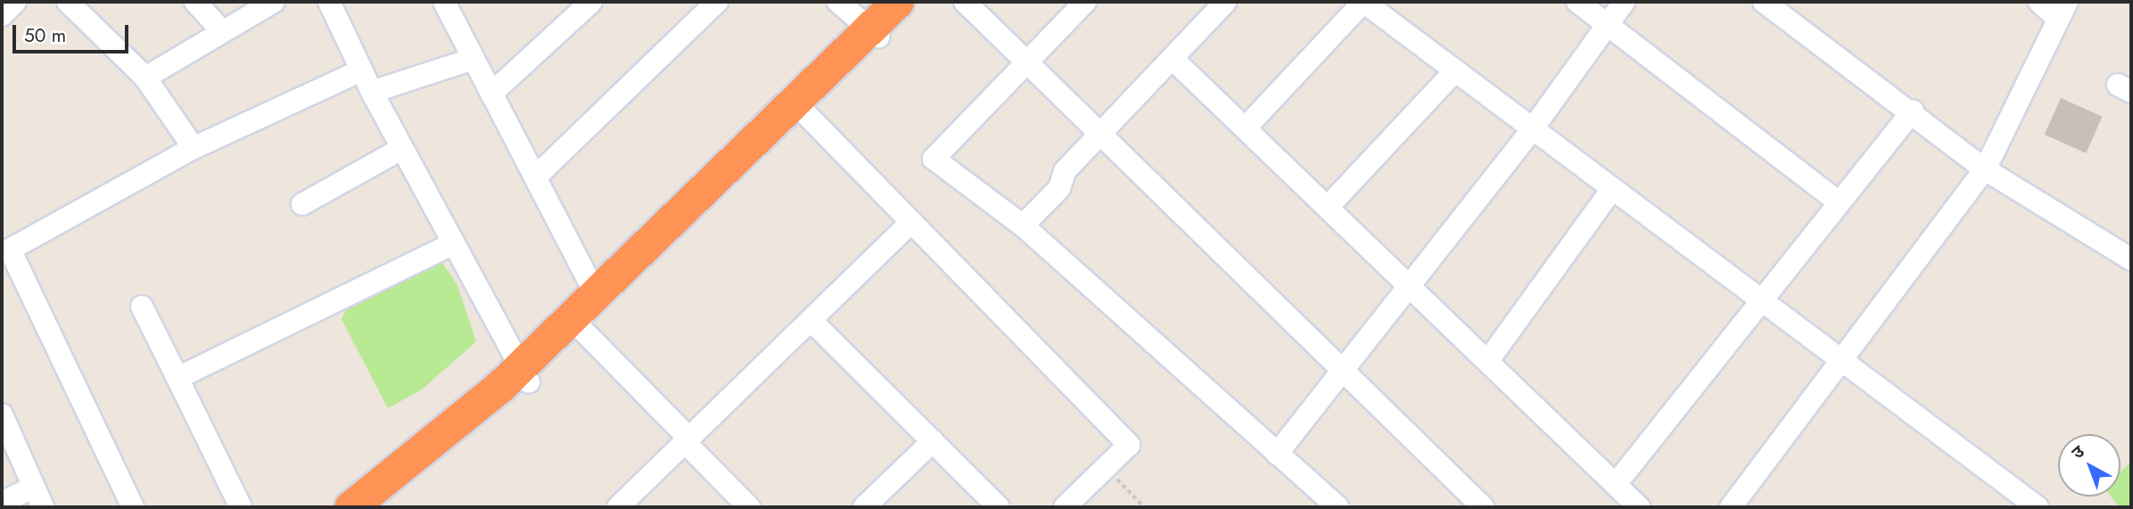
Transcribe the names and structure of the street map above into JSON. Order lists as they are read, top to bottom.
{
  "scale_bar": "50 m",
  "north": "top left"
}
